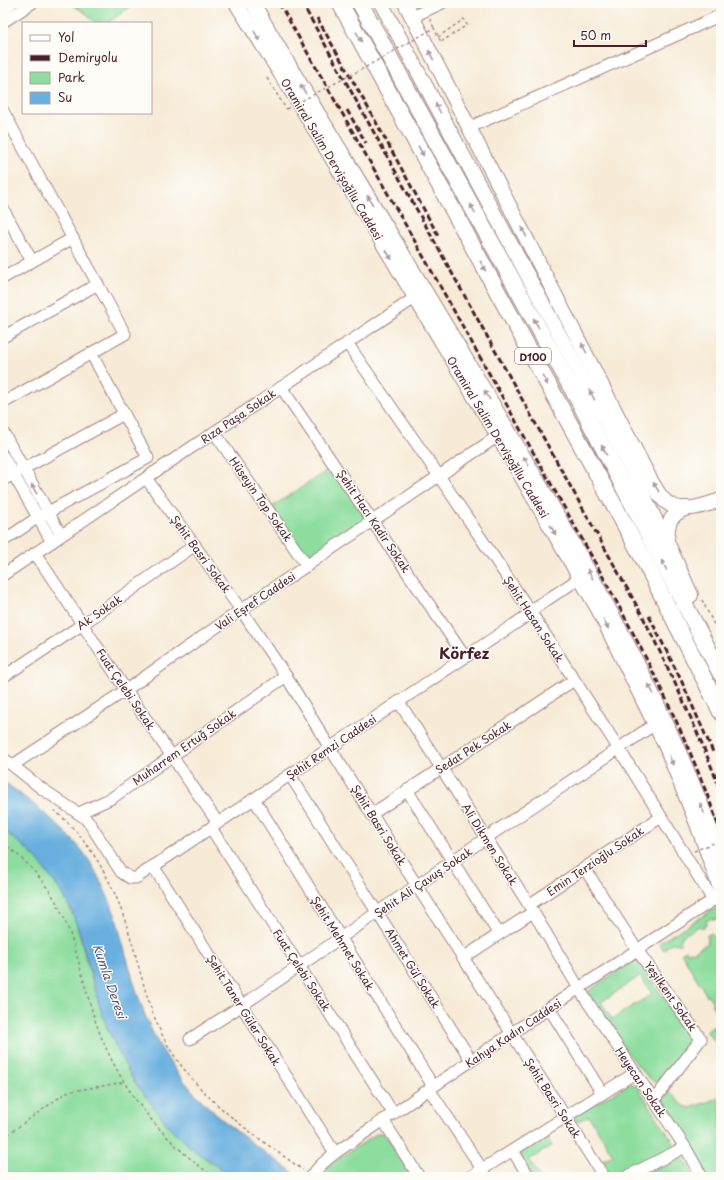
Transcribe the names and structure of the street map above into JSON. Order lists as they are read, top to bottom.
{
  "streets": {
    "highway": ["D100"],
    "main road": ["Oramiral Salim Dervişoğllu Caddesi"],
    "street": [
      "Rıza Paşa Sokak",
      "Hüseyin Top Sokak",
      "Şehit Hacı Kadir Sokak",
      "Şehit Basri Sokak",
      "Vali Eşref Caddesi",
      "Ak Sokak",
      "Şehit Hasan Sokak",
      "Fuat Çelebi Sokak",
      "Muharrem Ertuğ Sokak",
      "Şehit Remzi Caddesi",
      "Sedat Pek Sokak",
      "Ali Dikmen Sokak",
      "Emin Terzioğlu Sokak",
      "Şehit Ali Çavuş Sokak",
      "Şehit Mehmet Sokak",
      "Ahmet Gül Sokak",
      "Yeşilkent Sokak",
      "Şehit Taner Güler Sokak",
      "Kahya Kadın Caddesi",
      "Heyecan Sokak"
    ]
  },
  "crossings": [
    ["Oramiral Salim Dervişoğllu Caddesi", "Rıza Paşa Sokak"],
    ["Oramiral Salim Dervişoğllu Caddesi", "Vali Eşref Caddesi"],
    ["Oramiral Salim Dervişoğllu Caddesi", "Şehit Hasan Sokak"],
    ["Oramiral Salim Dervişoğllu Caddesi", "Şehit Remzi Caddesi"],
    ["Oramiral Salim Dervişoğllu Caddesi", "Şehit Ali Çavuş Sokak"],
    ["Oramiral Salim Dervişoğllu Caddesi", "Kahya Kadın Caddesi"],
    ["Rıza Paşa Sokak", "Hüseyin Top Sokak"],
    ["Rıza Paşa Sokak", "Şehit Hacı Kadir Sokak"],
    ["Rıza Paşa Sokak", "Şehit Basri Sokak"],
    ["Rıza Paşa Sokak", "Şehit Hasan Sokak"],
    ["Rıza Paşa Sokak", "Fuat Çelebi Sokak"],
    ["Hüseyin Top Sokak", "Vali Eşref Caddesi"],
    ["Şehit Hacı Kadir Sokak", "Vali Eşref Caddesi"],
    ["Şehit Hacı Kadir Sokak", "Şehit Remzi Caddesi"],
    ["Şehit Basri Sokak", "Vali Eşref Caddesi"],
    ["Şehit Basri Sokak", "Ak Sokak"],
    ["Şehit Basri Sokak", "Muharrem Ertuğ Sokak"],
    ["Şehit Basri Sokak", "Şehit Remzi Caddesi"],
    ["Şehit Basri Sokak", "Sedat Pek Sokak"],
    ["Şehit Basri Sokak", "Emin Terzioğlu Sokak"],
    ["Şehit Basri Sokak", "Şehit Ali Çavuş Sokak"],
    ["Şehit Basri Sokak", "Kahya Kadın Caddesi"],
    ["Vali Eşref Caddesi", "Şehit Hasan Sokak"],
    ["Vali Eşref Caddesi", "Fuat Çelebi Sokak"],
    ["Ak Sokak", "Fuat Çelebi Sokak"],
    ["Şehit Hasan Sokak", "Şehit Remzi Caddesi"],
    ["Şehit Hasan Sokak", "Sedat Pek Sokak"],
    ["Şehit Hasan Sokak", "Emin Terzioğlu Sokak"],
    ["Şehit Hasan Sokak", "Şehit Ali Çavuş Sokak"],
    ["Şehit Hasan Sokak", "Kahya Kadın Caddesi"],
    ["Fuat Çelebi Sokak", "Muharrem Ertuğ Sokak"],
    ["Fuat Çelebi Sokak", "Şehit Remzi Caddesi"],
    ["Fuat Çelebi Sokak", "Şehit Ali Çavuş Sokak"],
    ["Fuat Çelebi Sokak", "Kahya Kadın Caddesi"],
    ["Muharrem Ertuğ Sokak", "Şehit Remzi Caddesi"],
    ["Şehit Remzi Caddesi", "Ali Dikmen Sokak"],
    ["Şehit Remzi Caddesi", "Şehit Mehmet Sokak"],
    ["Şehit Remzi Caddesi", "Ahmet Gül Sokak"],
    ["Şehit Remzi Caddesi", "Şehit Taner Güler Sokak"],
    ["Sedat Pek Sokak", "Ali Dikmen Sokak"],
    ["Ali Dikmen Sokak", "Emin Terzioğlu Sokak"],
    ["Ali Dikmen Sokak", "Şehit Ali Çavuş Sokak"],
    ["Ali Dikmen Sokak", "Kahya Kadın Caddesi"],
    ["Ali Dikmen Sokak", "Heyecan Sokak"],
    ["Şehit Ali Çavuş Sokak", "Şehit Mehmet Sokak"],
    ["Şehit Ali Çavuş Sokak", "Ahmet Gül Sokak"],
    ["Şehit Ali Çavuş Sokak", "Şehit Taner Güler Sokak"],
    ["Şehit Mehmet Sokak", "Kahya Kadın Caddesi"],
    ["Ahmet Gül Sokak", "Kahya Kadın Caddesi"],
    ["Yeşilkent Sokak", "Kahya Kadın Caddesi"],
    ["Yeşilkent Sokak", "Heyecan Sokak"],
    ["Şehit Taner Güler Sokak", "Kahya Kadın Caddesi"],
    ["Kahya Kadın Caddesi", "Heyecan Sokak"]
  ],
  "districts": ["Körfez"],
  "water": ["Kumla Deresi"],
  "legend": [
    "Yol",
    "Demiryolu",
    "Park",
    "Su"
  ],
  "scale_bar": "50 m"
}
